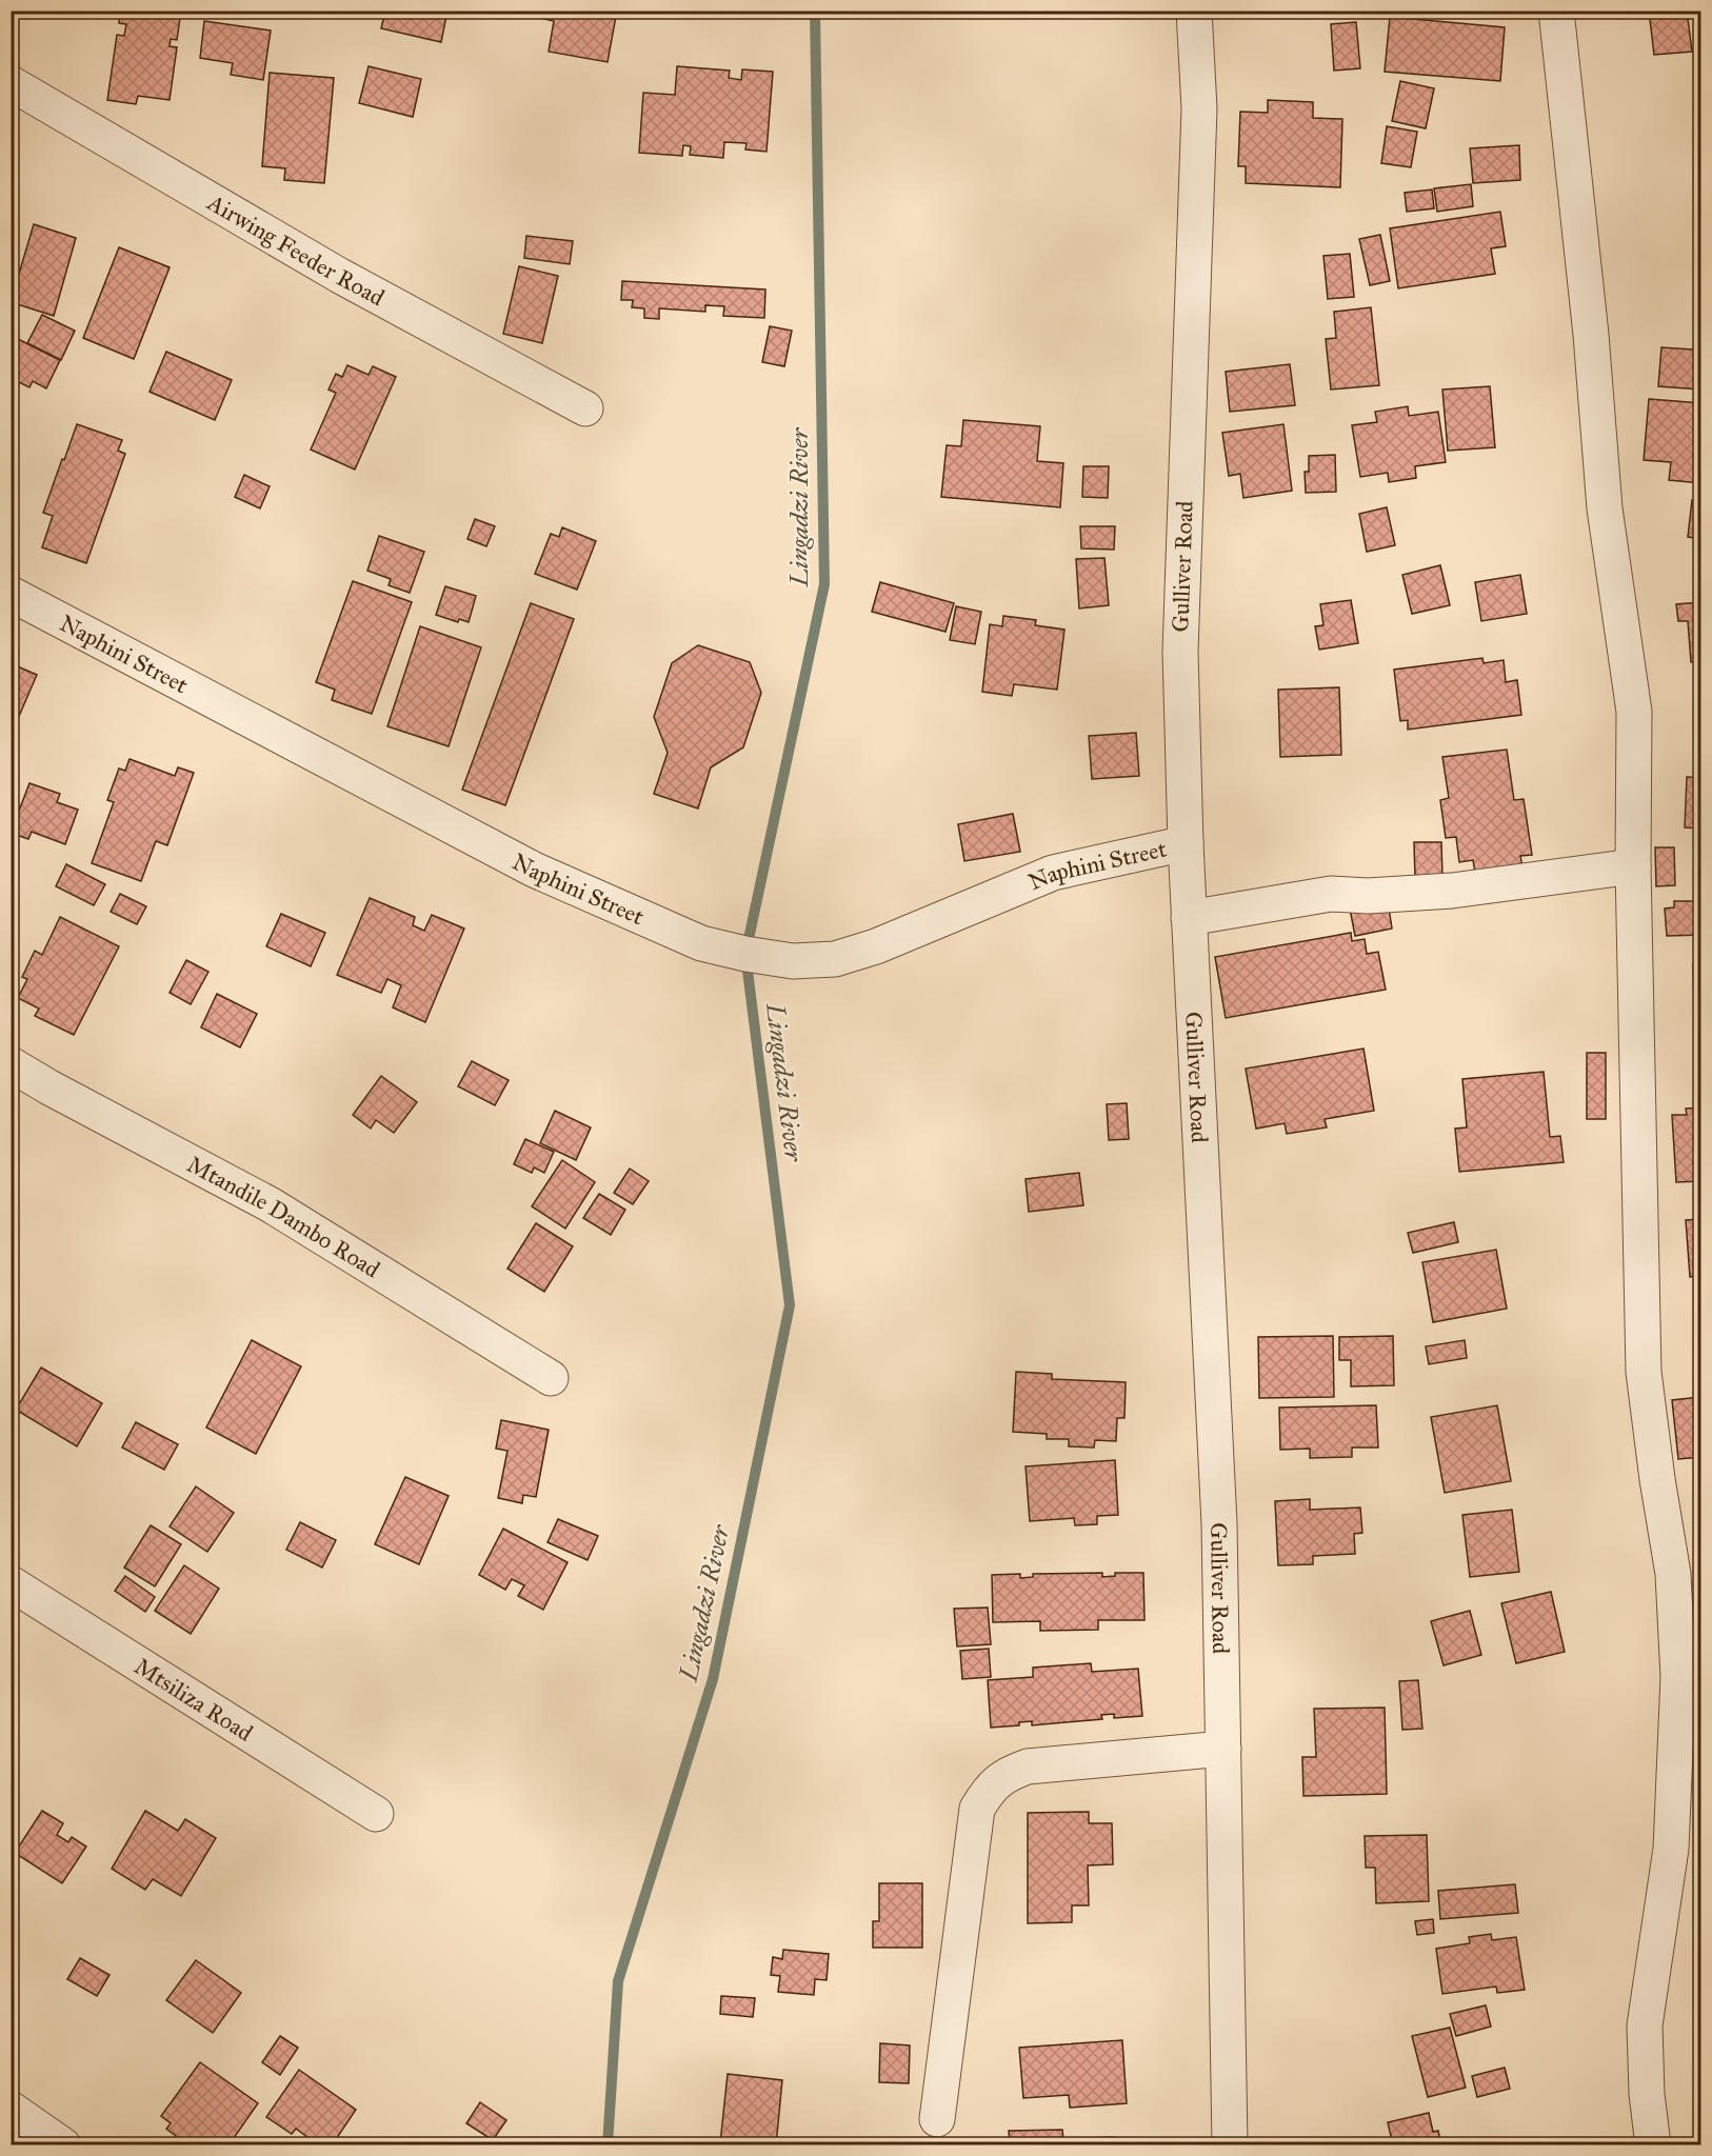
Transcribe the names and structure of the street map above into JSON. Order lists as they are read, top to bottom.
{
  "streets": {
    "street": [
      "Airwing Feeder Road",
      "Gulliver Road",
      "Naphini Street",
      "Mtandile Dambo Road",
      "Mtsiliza Road"
    ]
  },
  "crossings": [
    ["Gulliver Road", "Naphini Street"]
  ],
  "water": ["Lingadzi River"]
}
